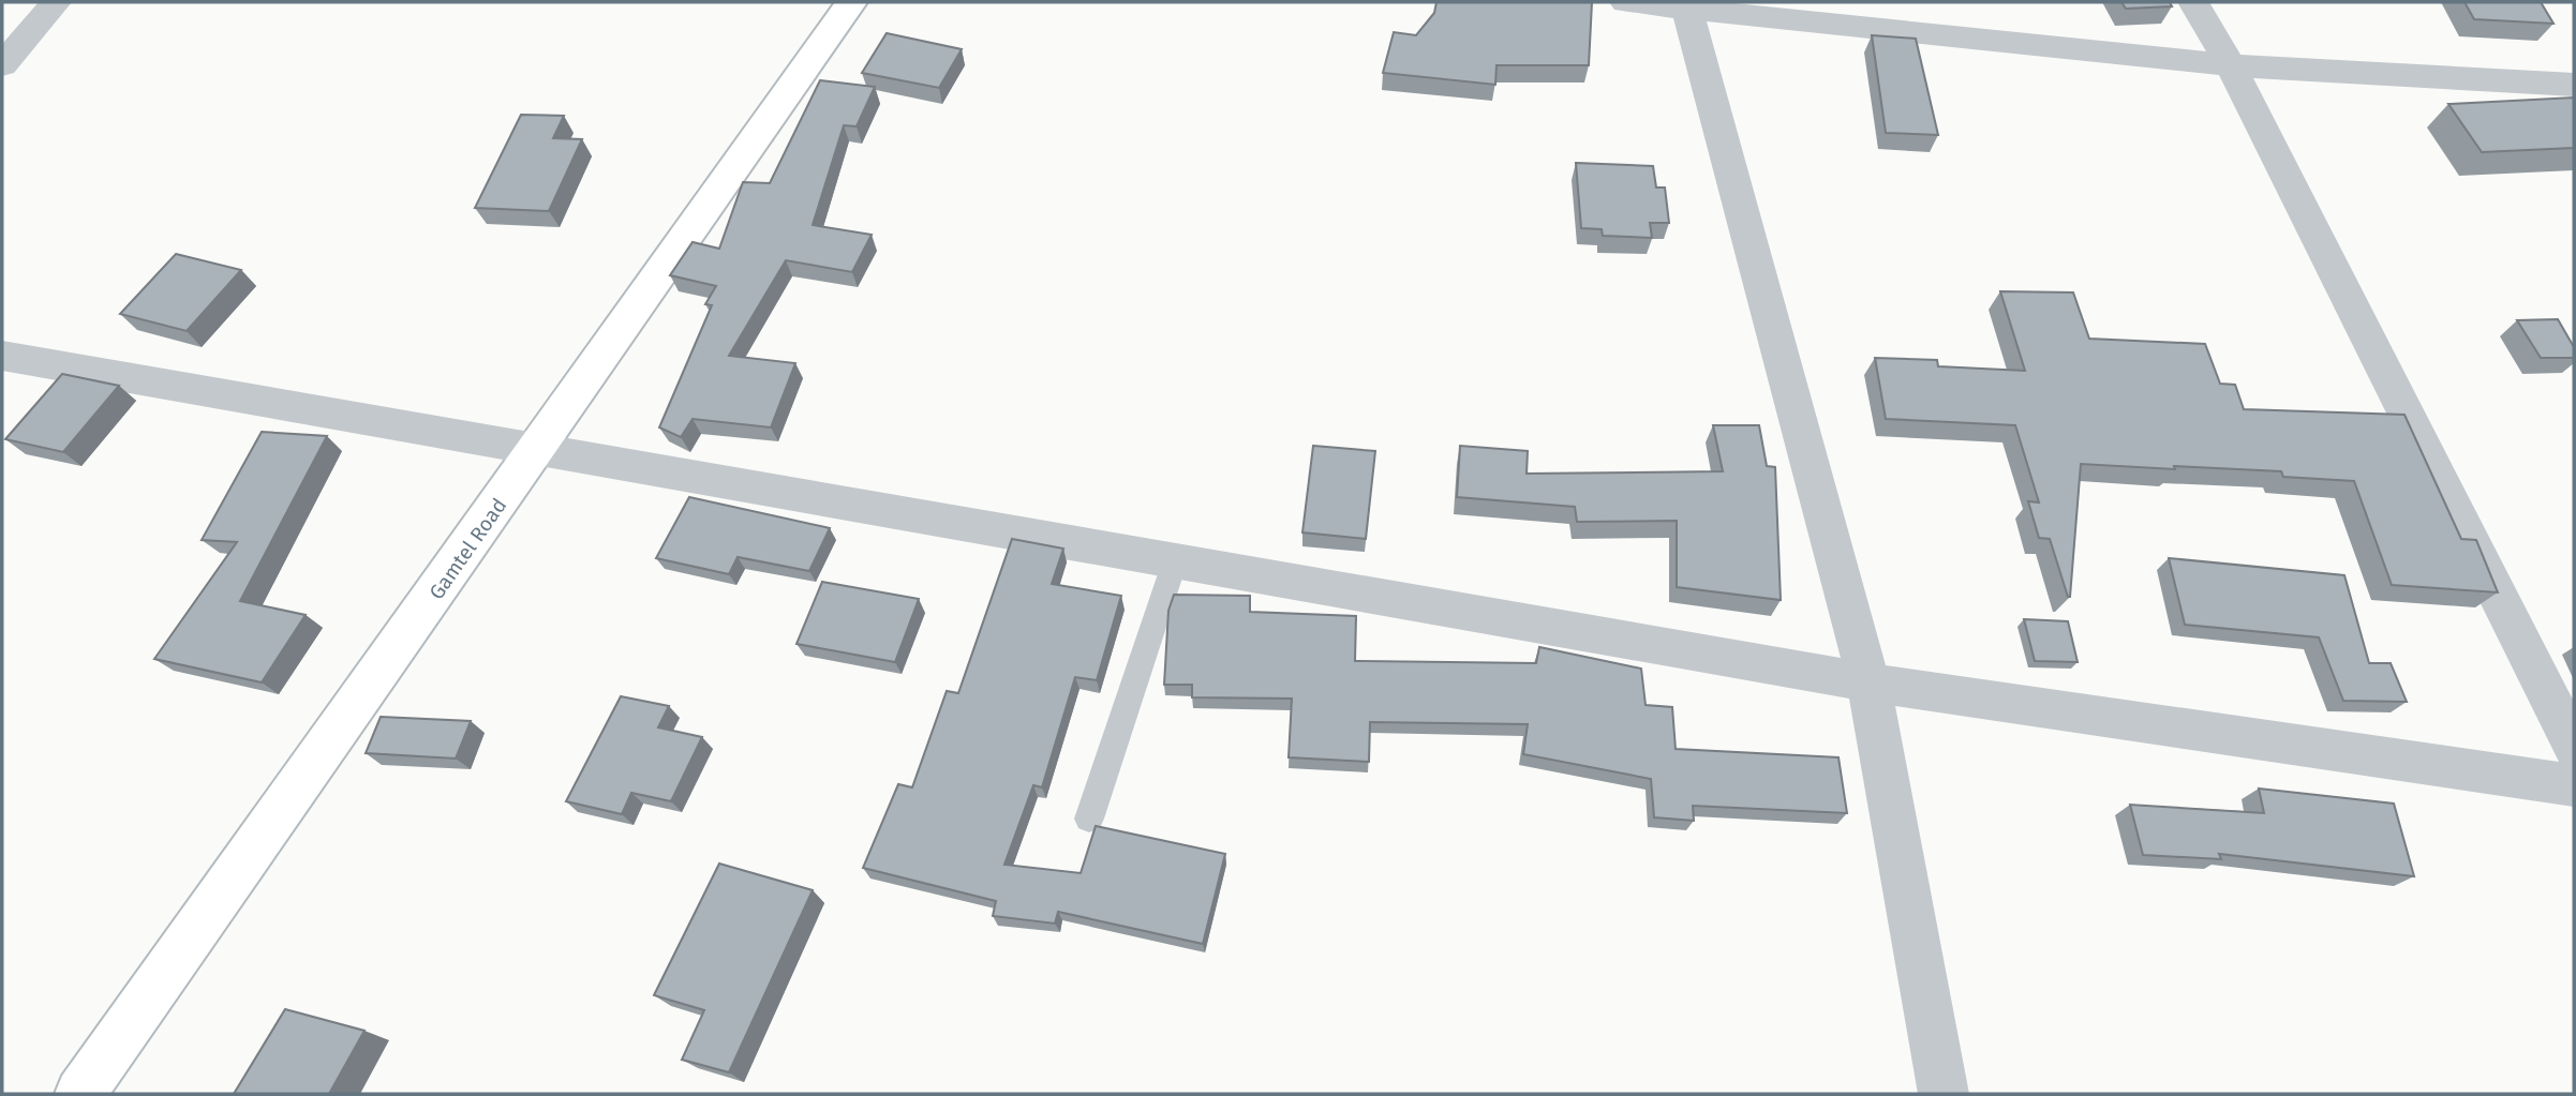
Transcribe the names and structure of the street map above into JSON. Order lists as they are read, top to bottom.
{
  "streets": {
    "street": ["Gamtel Road"]
  }
}
